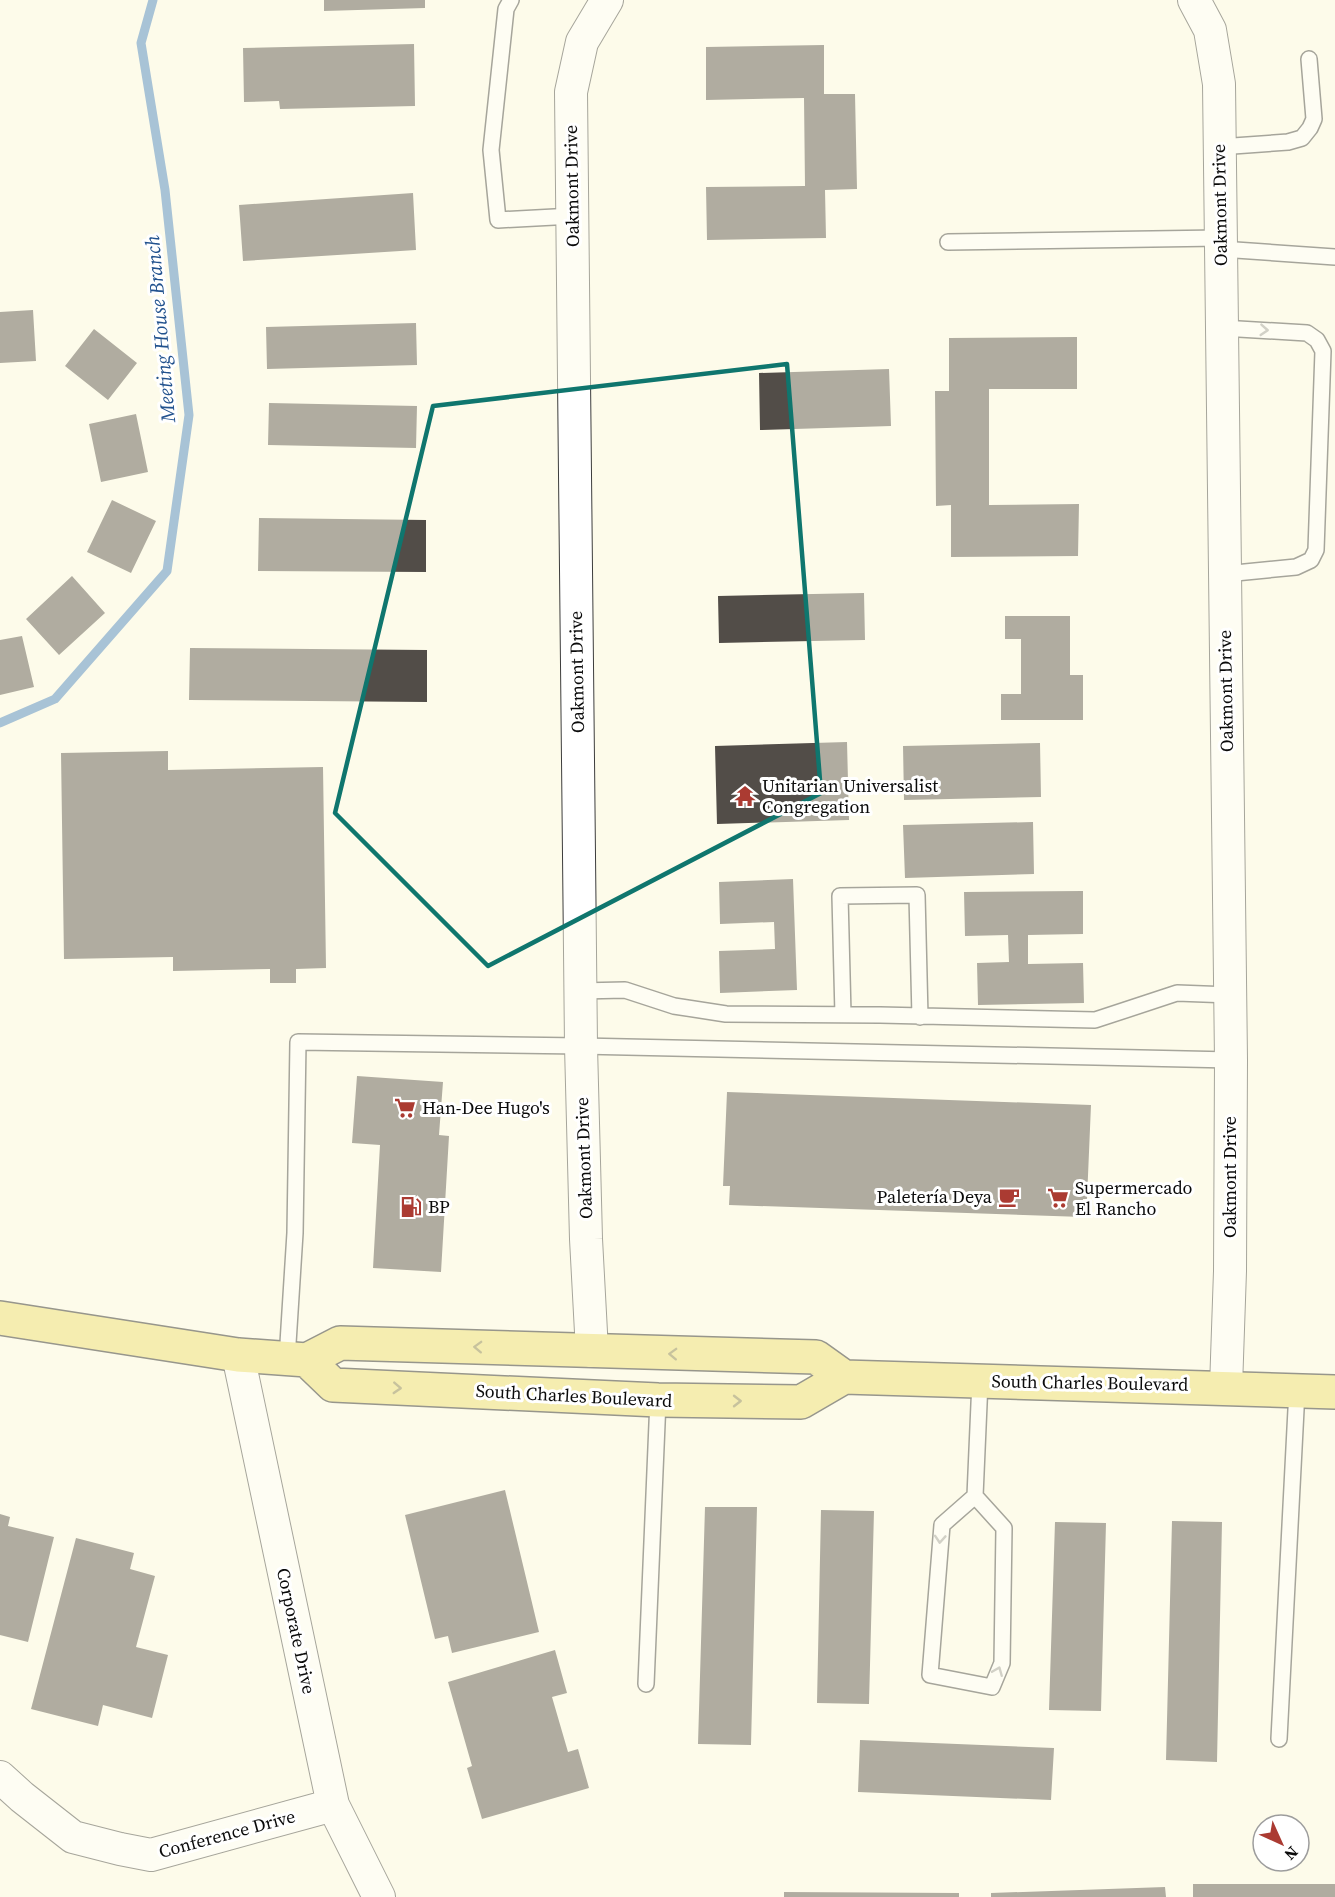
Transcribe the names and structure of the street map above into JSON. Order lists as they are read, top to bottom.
{
  "streets": {
    "main road": ["South Charles Boulevard"],
    "street": ["Oakmont Drive", "Corporate Drive", "Conference Drive"]
  },
  "crossings": [
    ["Oakmont Drive", "South Charles Boulevard"],
    ["Corporate Drive", "Conference Drive"]
  ],
  "water": ["Meeting House Branch"],
  "places": {
    "temple": ["Unitarian Universalist Congregation"],
    "supermarket": ["Han-Dee Hugo's", "Supermercado El Rancho"],
    "cafe": ["Paletería Deya"],
    "fuel station": ["BP"]
  },
  "north": "bottom right"
}
